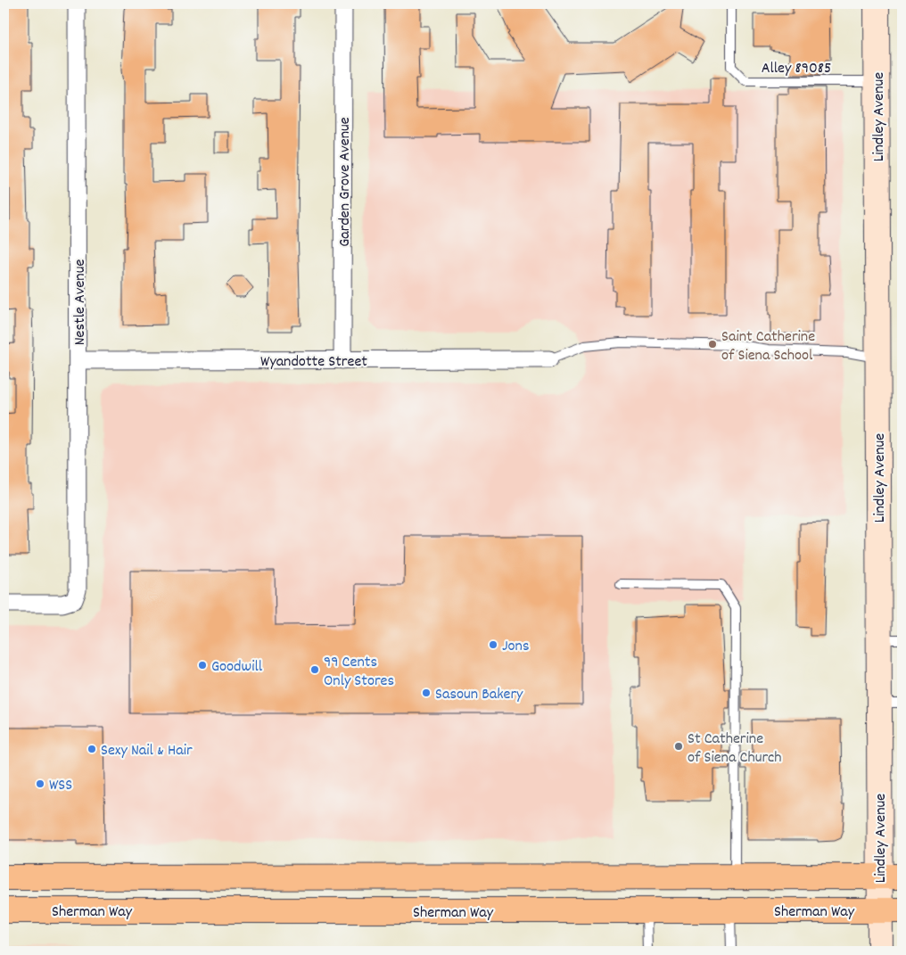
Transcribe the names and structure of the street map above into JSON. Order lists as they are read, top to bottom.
{
  "streets": {
    "main road": ["Lindley Avenue", "Sherman Way"],
    "street": ["Garden Grove Avenue", "Nestle Avenue", "Wyandotte Street"],
    "lane": ["Alley 89085"]
  },
  "crossings": [
    ["Alley 89085", "Lindley Avenue"],
    ["Lindley Avenue", "Sherman Way"],
    ["Garden Grove Avenue", "Wyandotte Street"],
    ["Nestle Avenue", "Wyandotte Street"]
  ],
  "places": [
    "Saint Catherine of Siena School",
    "Jons",
    "Goodwill",
    "99 Cents Only Stores",
    "Sasoun Bakery",
    "St Catherine of Siena Church",
    "Sexy Nail & Hair",
    "WSS"
  ]
}
